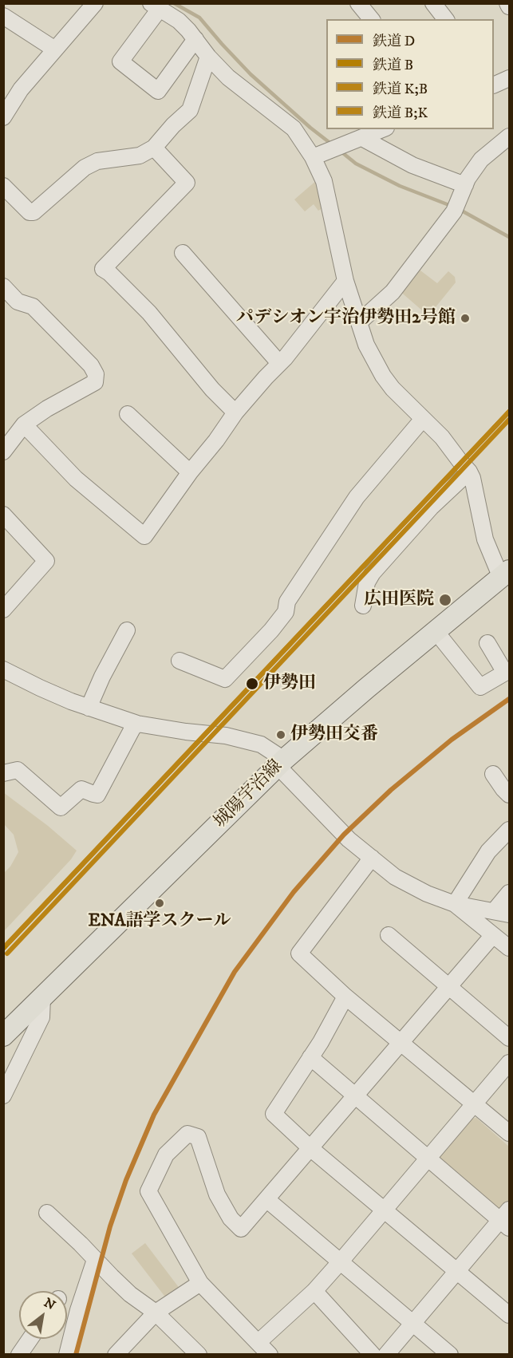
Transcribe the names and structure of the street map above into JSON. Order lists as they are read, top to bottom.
{
  "streets": {
    "main road": ["城陽宇治線"]
  },
  "places": [
    "パデシオン宇治伊勢田2号館",
    "広田医院",
    "伊勢田",
    "伊勢田交番",
    "ENA語学スクール"
  ],
  "lines": [
    "rail line B",
    "rail line B;K",
    "rail line K;B",
    "rail line D"
  ],
  "legend": [
    "鉄道 D",
    "鉄道 B",
    "鉄道 K;B",
    "鉄道 B;K"
  ],
  "north": "top right"
}
